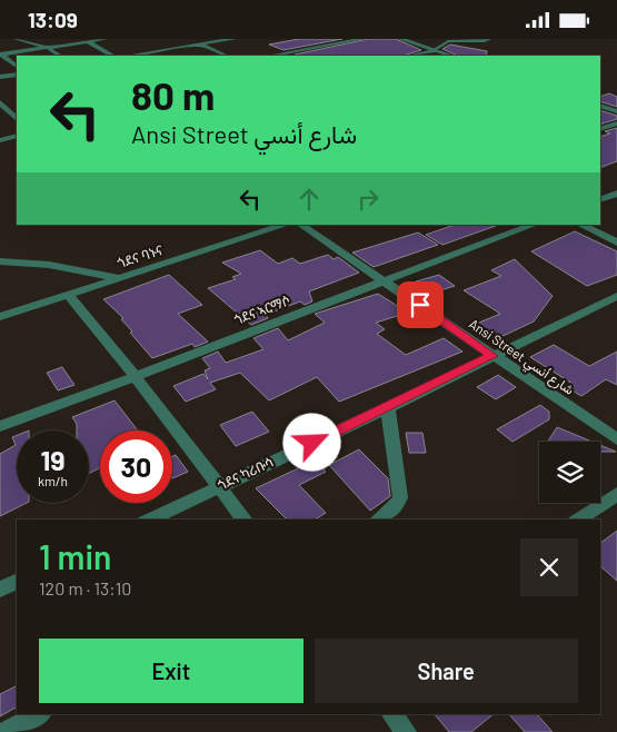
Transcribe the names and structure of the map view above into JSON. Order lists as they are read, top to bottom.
{
  "streets": {
    "street": [
      "ጎደና ባኑና",
      "ጎደና ኣርማሶ",
      "Ansi Street شارع أنسي",
      "ጎደና ካሪቡሳ"
    ]
  },
  "crossings": [
    ["ጎደና ኣርማሶ", "Ansi Street شارع أنسي"],
    ["Ansi Street شارع أنسي", "ጎደና ካሪቡሳ"]
  ],
  "page": {
    "status": "13:09",
    "turn": ["80 m", "Ansi Street شارع أنسي"],
    "speed": "19 km/h",
    "limit": "30",
    "heading": ["1 min", "120 m · 13:10"],
    "buttons": ["Exit", "Share"]
  }
}
